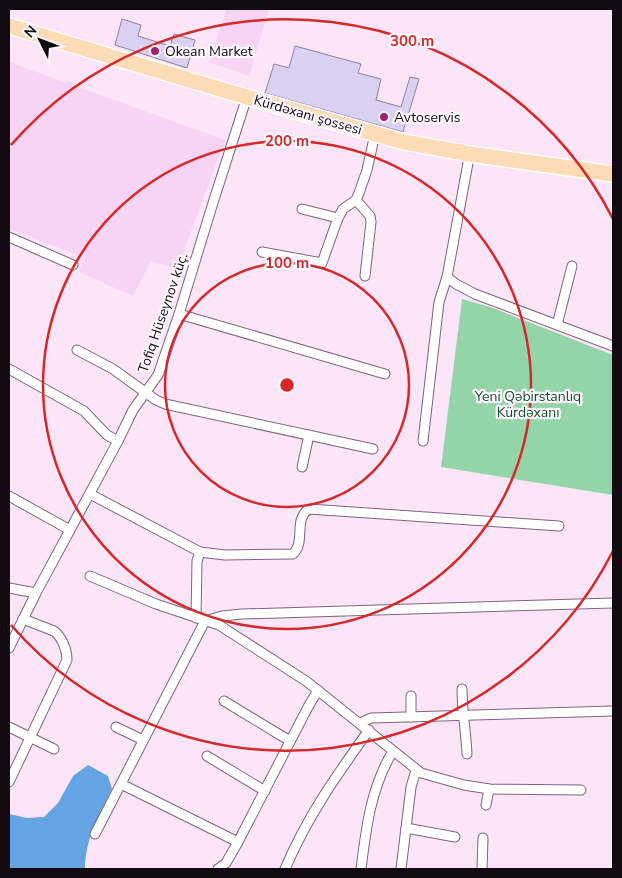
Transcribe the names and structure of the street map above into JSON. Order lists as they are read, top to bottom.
{
  "streets": {
    "main road": ["Kürdəxanı şossesi"],
    "street": ["Tofiq Hüseynov küç."]
  },
  "crossings": [
    ["Kürdəxanı şossesi", "Tofiq Hüseynov küç."]
  ],
  "parks": ["Yeni Qəbirstanlıq Kürdəxanı"],
  "places": ["Okean Market", "Avtoservis"],
  "north": "top left",
  "rings": ["300 m", "200 m", "100 m"]
}
